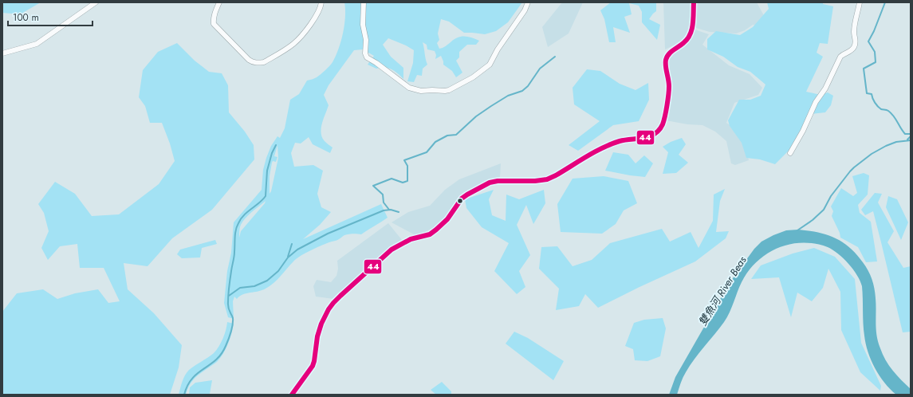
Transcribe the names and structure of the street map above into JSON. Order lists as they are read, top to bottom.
{
  "water": ["雙魚河 River Beas"],
  "lines": ["transit line 44"],
  "scale_bar": "100 m"
}
